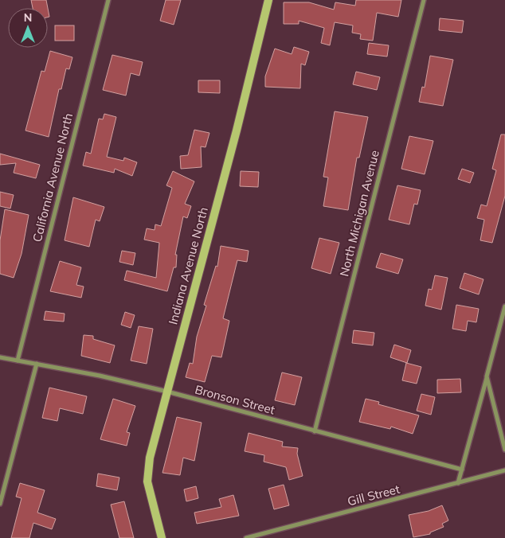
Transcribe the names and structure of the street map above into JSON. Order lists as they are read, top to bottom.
{
  "streets": {
    "street": [
      "California Avenue North",
      "North Michigan Avenue",
      "Indiana Avenue North",
      "Bronson Street",
      "Gill Street"
    ]
  },
  "crossings": [
    ["California Avenue North", "Bronson Street"],
    ["North Michigan Avenue", "Bronson Street"],
    ["Indiana Avenue North", "Bronson Street"]
  ],
  "north": "top"
}
